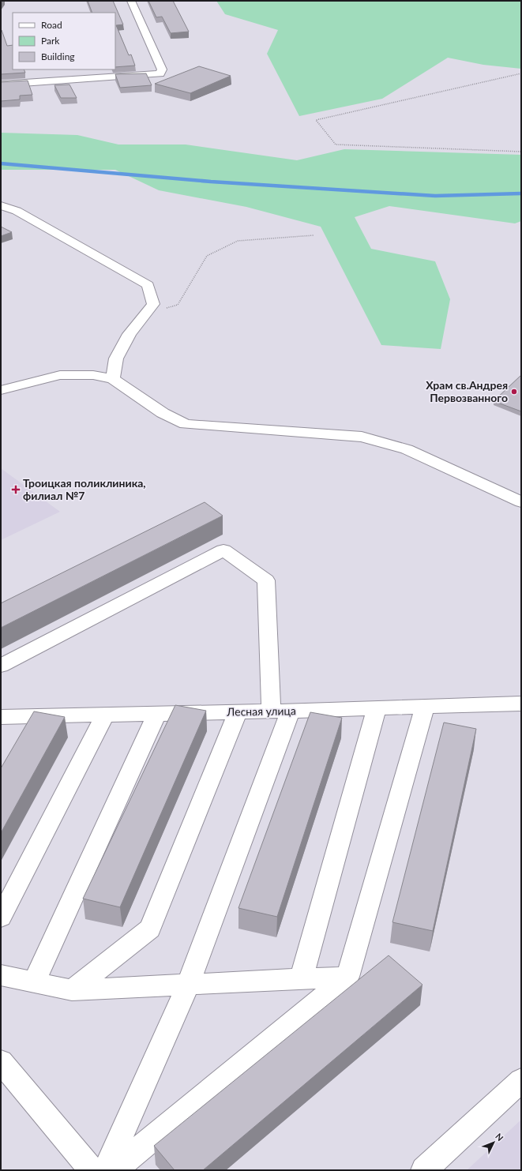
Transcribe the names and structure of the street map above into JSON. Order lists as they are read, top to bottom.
{
  "streets": {
    "street": ["Лесная улица"]
  },
  "places": {
    "other": ["Храм св.Андрея Первозванного"],
    "health": ["Троицкая поликлиника, филиал №7"]
  },
  "legend": ["Road", "Park", "Building"],
  "north": "top right"
}
